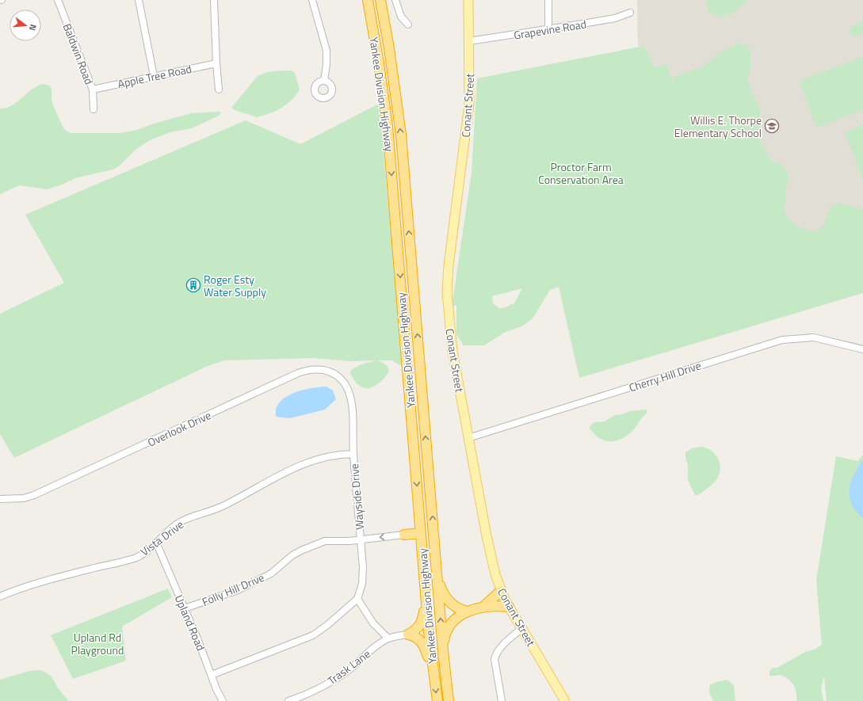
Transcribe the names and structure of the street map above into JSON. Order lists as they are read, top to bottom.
{
  "streets": {
    "highway": ["Yankee Division Highway"],
    "main road": ["Conant Street"],
    "street": [
      "Grapevine Road",
      "Baldwin Road",
      "Apple Tree Road",
      "Cherry Hill Drive",
      "Overlook Drive",
      "Wayside Drive",
      "Vista Drive",
      "Folly Hill Drive",
      "Upland Road",
      "Trask Lane"
    ]
  },
  "crossings": [
    ["Grapevine Road", "Conant Street"],
    ["Baldwin Road", "Apple Tree Road"],
    ["Conant Street", "Cherry Hill Drive"],
    ["Overlook Drive", "Wayside Drive"],
    ["Wayside Drive", "Vista Drive"],
    ["Wayside Drive", "Folly Hill Drive"],
    ["Vista Drive", "Upland Road"],
    ["Folly Hill Drive", "Upland Road"]
  ],
  "parks": ["Proctor Farm Conservation Area", "Upland Rd Playground"],
  "places": {
    "school or university": ["Willis E. Thorpe Elementary School"],
    "building": ["Roger Esty Water Supply"]
  },
  "north": "right"
}
